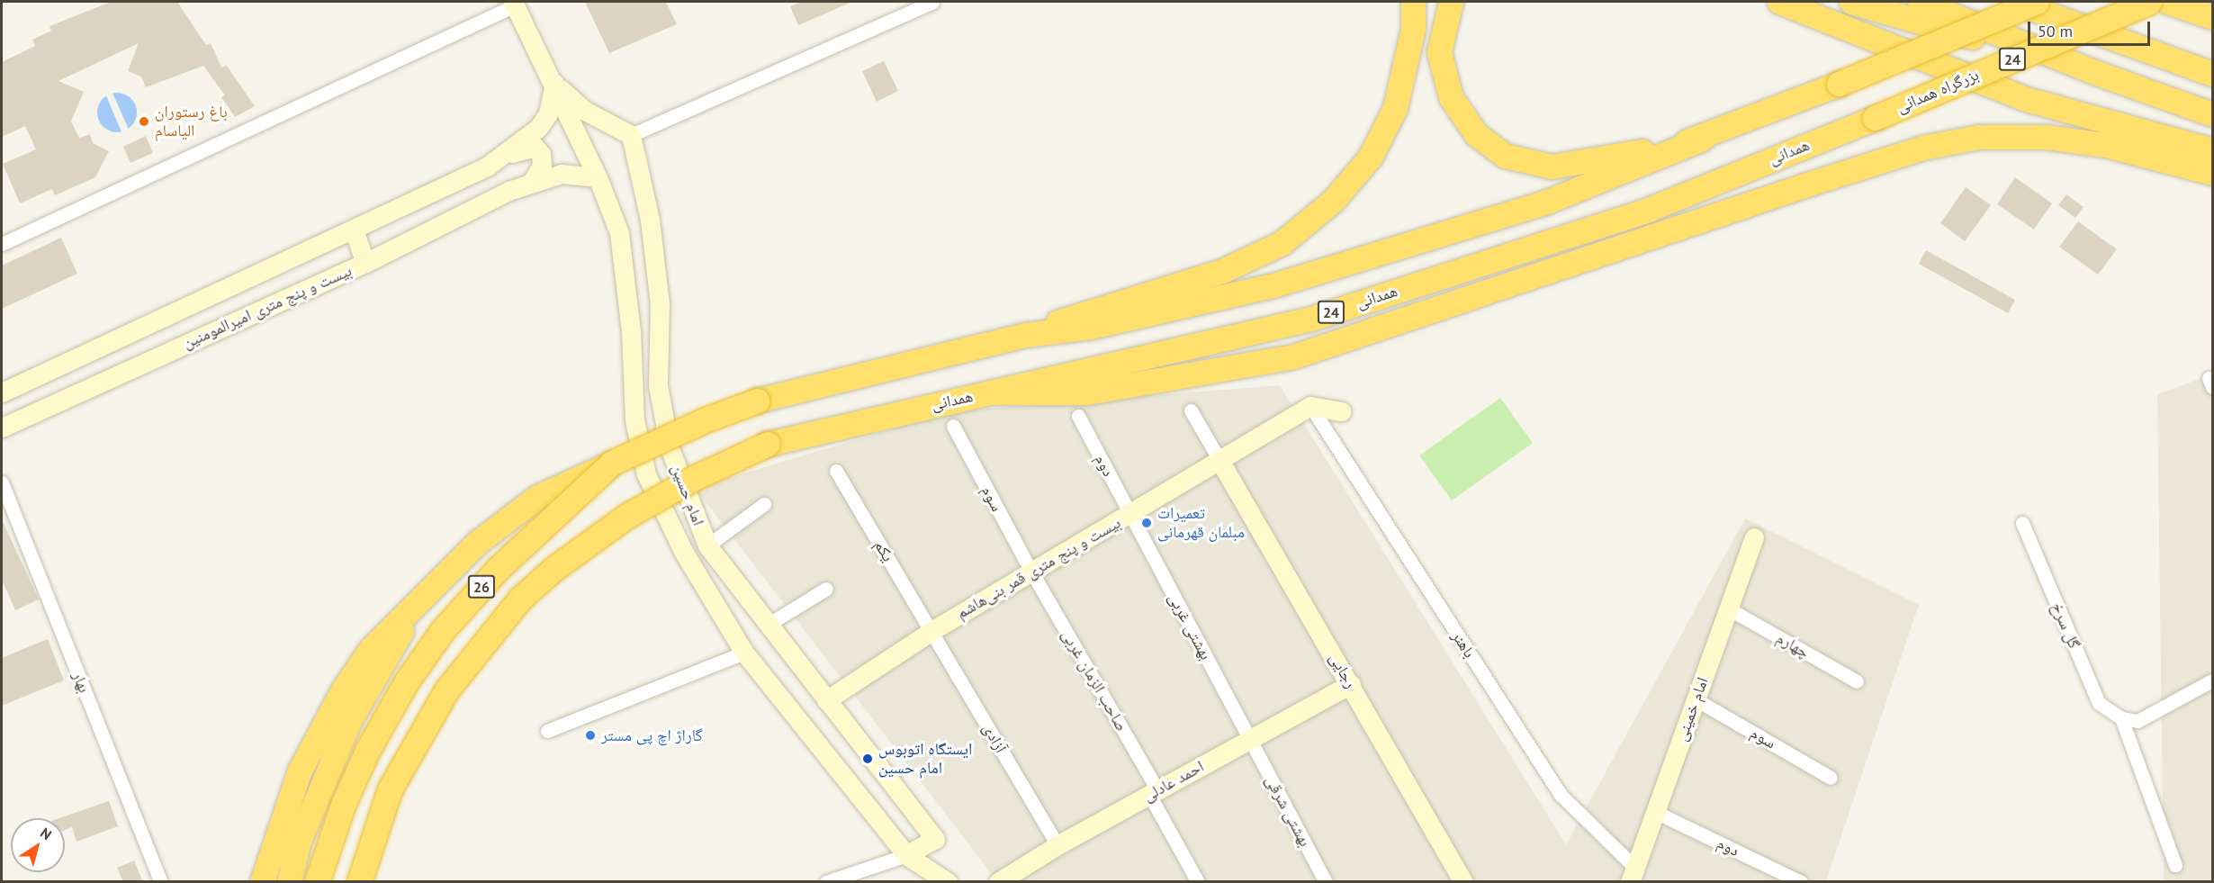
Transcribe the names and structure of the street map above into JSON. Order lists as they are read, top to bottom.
{
  "streets": {
    "highway": [
      "24",
      "بزرگراه همدانی",
      "همدانی",
      "26"
    ],
    "main road": [
      "بیست و پنج متری امیرالمومنین",
      "امام حسین",
      "بیست و پنج متری قمر بنی‌هاشم",
      "رجایی",
      "امام خمینی",
      "احمد عادلی"
    ],
    "street": [
      "دوم",
      "سوم",
      "یکم",
      "گل سرخ",
      "بهشتی غربی",
      "باهنر",
      "چهارم",
      "صاحب الزمان غربی",
      "بهار",
      "آزادی",
      "بهشتی شرقی"
    ]
  },
  "crossings": [
    ["بزرگراه همدانی", "همدانی"],
    ["همدانی", "26"],
    ["بیست و پنج متری امیرالمومنین", "امام حسین"],
    ["دوم", "بیست و پنج متری قمر بنی‌هاشم"],
    ["دوم", "بهشتی غربی"],
    ["دوم", "امام خمینی"],
    ["امام حسین", "بیست و پنج متری قمر بنی‌هاشم"],
    ["سوم", "بیست و پنج متری قمر بنی‌هاشم"],
    ["سوم", "صاحب الزمان غربی"],
    ["سوم", "امام خمینی"],
    ["یکم", "بیست و پنج متری قمر بنی‌هاشم"],
    ["یکم", "آزادی"],
    ["بیست و پنج متری قمر بنی‌هاشم", "بهشتی غربی"],
    ["بیست و پنج متری قمر بنی‌هاشم", "باهنر"],
    ["بیست و پنج متری قمر بنی‌هاشم", "رجایی"],
    ["بیست و پنج متری قمر بنی‌هاشم", "صاحب الزمان غربی"],
    ["بیست و پنج متری قمر بنی‌هاشم", "آزادی"],
    ["بهشتی غربی", "احمد عادلی"],
    ["بهشتی غربی", "بهشتی شرقی"],
    ["باهنر", "امام خمینی"],
    ["چهارم", "امام خمینی"],
    ["رجایی", "احمد عادلی"],
    ["صاحب الزمان غربی", "احمد عادلی"],
    ["آزادی", "احمد عادلی"],
    ["احمد عادلی", "بهشتی شرقی"]
  ],
  "places": [
    "باغ رستوران الیاسام",
    "تعمیرات مبلمان قهرمانی",
    "گاراژ اچ پی مستر",
    "ایستگاه اتوبوس امام حسین"
  ],
  "scale_bar": "50 m",
  "north": "top right"
}
